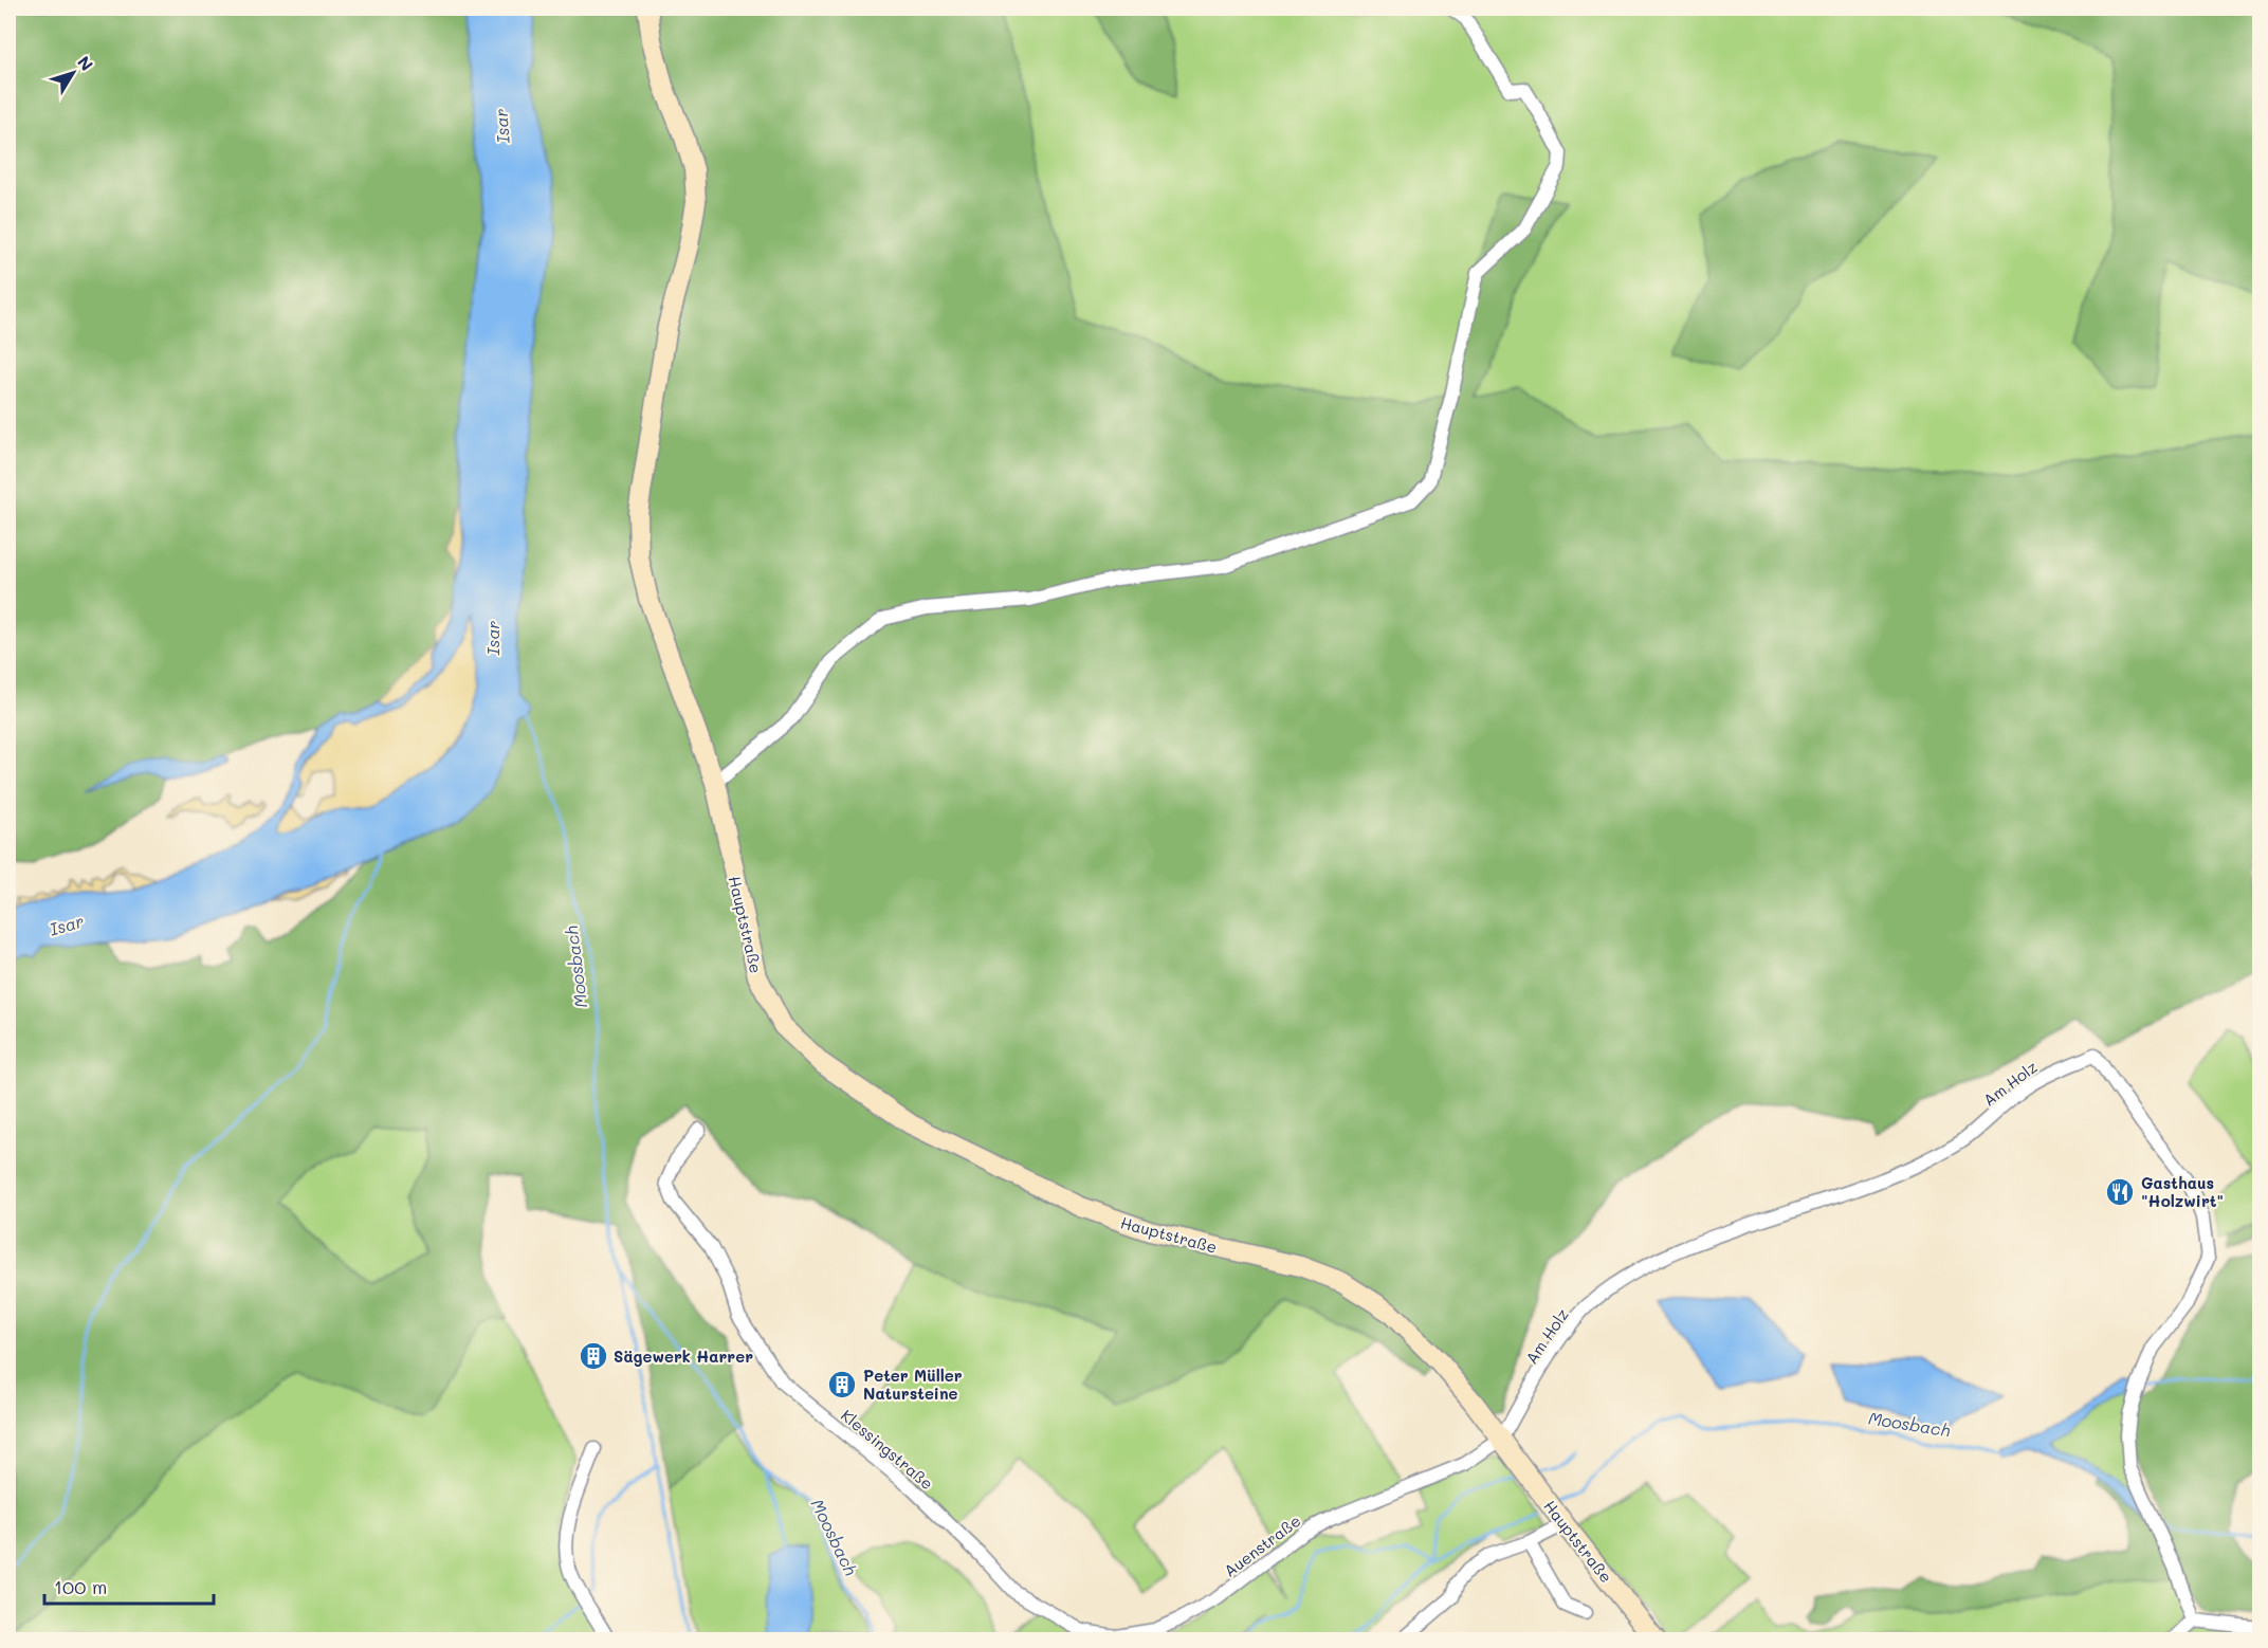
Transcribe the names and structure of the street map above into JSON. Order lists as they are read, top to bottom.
{
  "streets": {
    "main road": ["Hauptstraße"],
    "street": ["Am Holz", "Klessingstraße", "Auenstraße"]
  },
  "crossings": [
    ["Hauptstraße", "Am Holz"],
    ["Hauptstraße", "Auenstraße"],
    ["Am Holz", "Auenstraße"],
    ["Klessingstraße", "Auenstraße"]
  ],
  "water": ["Isar", "Moosbach"],
  "places": {
    "restaurant": ["Gasthaus \"Holzwirt\""],
    "building": ["Sägewerk Harrer", "Peter Müller Natursteine"]
  },
  "scale_bar": "100 m",
  "north": "top right"
}
